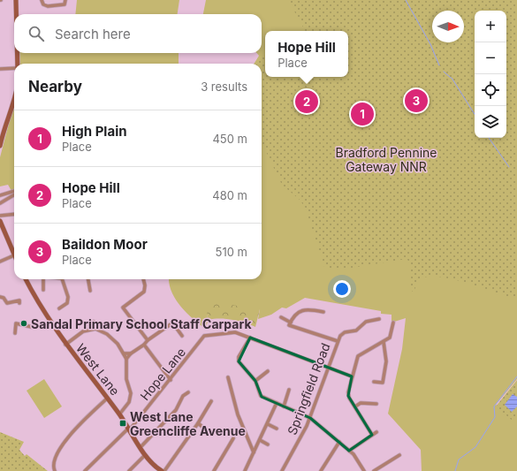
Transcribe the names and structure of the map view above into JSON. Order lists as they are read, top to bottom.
{
  "streets": {
    "street": ["West Lane", "Hope Lane", "Springfield Road"]
  },
  "crossings": [
    ["West Lane", "Hope Lane"]
  ],
  "parks": ["Bradford Pennine Gateway NNR"],
  "places": {
    "other": ["Sandal Primary School Staff Carpark"],
    "transit": ["West Lane Greencliffe Avenue"]
  },
  "north": "right",
  "page": {
    "map_buttons": ["+", "−"],
    "search": "Search here",
    "popup": ["Hope Hill", "Place"],
    "heading": ["Nearby", "3 results"],
    "pins": ["3", "2", "1"],
    "list": [
      {
        "mark": "1",
        "name": "High Plain",
        "note": "Place",
        "value": "450 m"
      },
      {
        "mark": "2",
        "name": "Hope Hill",
        "note": "Place",
        "value": "480 m"
      },
      {
        "mark": "3",
        "name": "Baildon Moor",
        "note": "Place",
        "value": "510 m"
      }
    ]
  }
}
